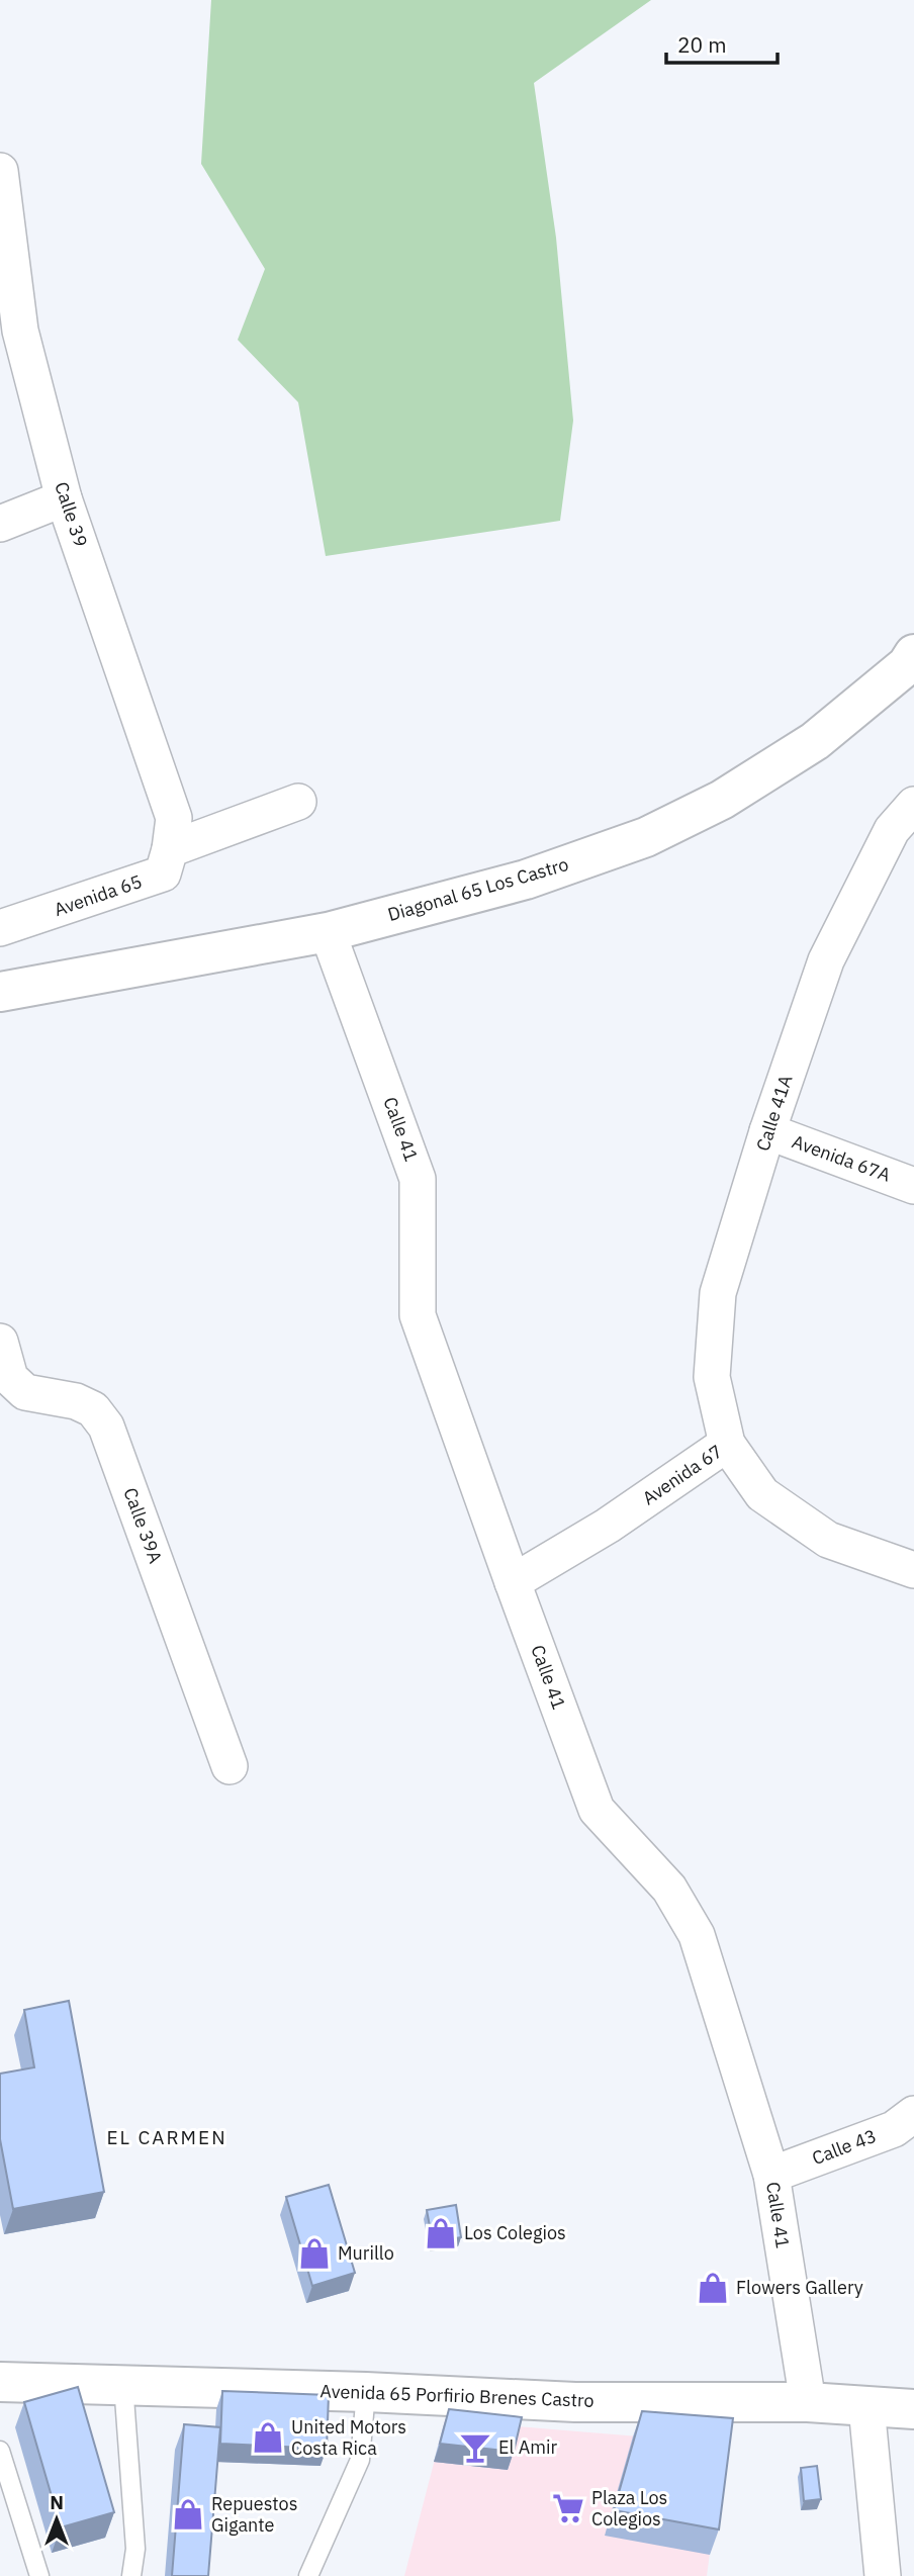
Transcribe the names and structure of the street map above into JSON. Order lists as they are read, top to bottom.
{
  "streets": {
    "main road": ["Diagonal 65 Los Castro", "Avenida 65 Porfirio Brenes Castro"],
    "street": [
      "Calle 39",
      "Avenida 65",
      "Calle 41A",
      "Calle 41",
      "Avenida 67A",
      "Avenida 67",
      "Calle 39A",
      "Calle 43"
    ]
  },
  "crossings": [
    ["Calle 39", "Avenida 65"],
    ["Diagonal 65 Los Castro", "Calle 41"],
    ["Calle 41A", "Avenida 67A"],
    ["Calle 41A", "Avenida 67"],
    ["Calle 41", "Avenida 67"],
    ["Calle 41", "Calle 43"],
    ["Calle 41", "Avenida 65 Porfirio Brenes Castro"]
  ],
  "districts": ["EL CARMEN"],
  "places": {
    "shop": [
      "Los Colegios",
      "Murillo",
      "Flowers Gallery",
      "United Motors Costa Rica",
      "Repuestos Gigante"
    ],
    "bar": ["El Amir"],
    "supermarket": ["Plaza Los Colegios"]
  },
  "scale_bar": "20 m",
  "north": "top"
}
